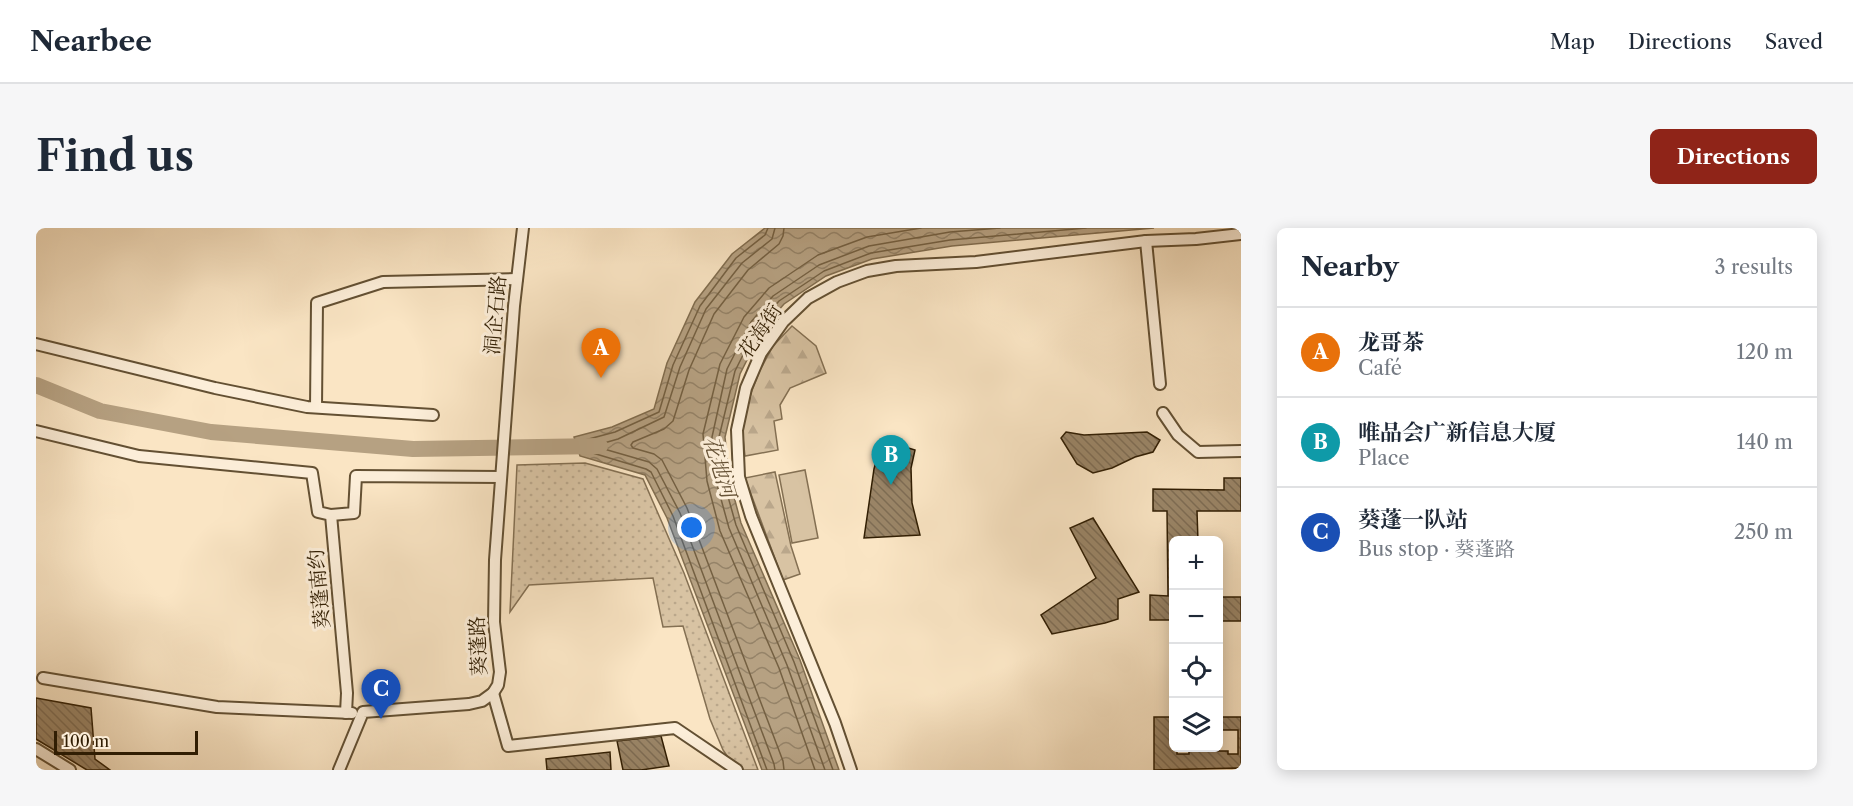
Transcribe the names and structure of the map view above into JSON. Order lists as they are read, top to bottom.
{
  "streets": {
    "street": [
      "洞企石路",
      "花海街",
      "葵蓬南约",
      "葵蓬路"
    ]
  },
  "crossings": [
    ["洞企石路", "葵蓬路"],
    ["葵蓬南约", "葵蓬路"]
  ],
  "water": ["花地河"],
  "scale_bar": "100 m",
  "page": {
    "header": "Nearbee",
    "nav": ["Map", "Directions", "Saved"],
    "buttons": "Directions",
    "title": "Find us",
    "heading": ["Nearby", "3 results"],
    "list": [
      {
        "mark": "A",
        "name": "龙哥茶",
        "note": "Café",
        "value": "120 m"
      },
      {
        "mark": "B",
        "name": "唯品会广新信息大厦",
        "note": "Place",
        "value": "140 m"
      },
      {
        "mark": "C",
        "name": "葵蓬一队站",
        "note": "Bus stop · 葵蓬路",
        "value": "250 m"
      }
    ],
    "pins": ["A", "B", "C"],
    "map_buttons": ["+", "−"],
    "scale": "100 m"
  }
}
